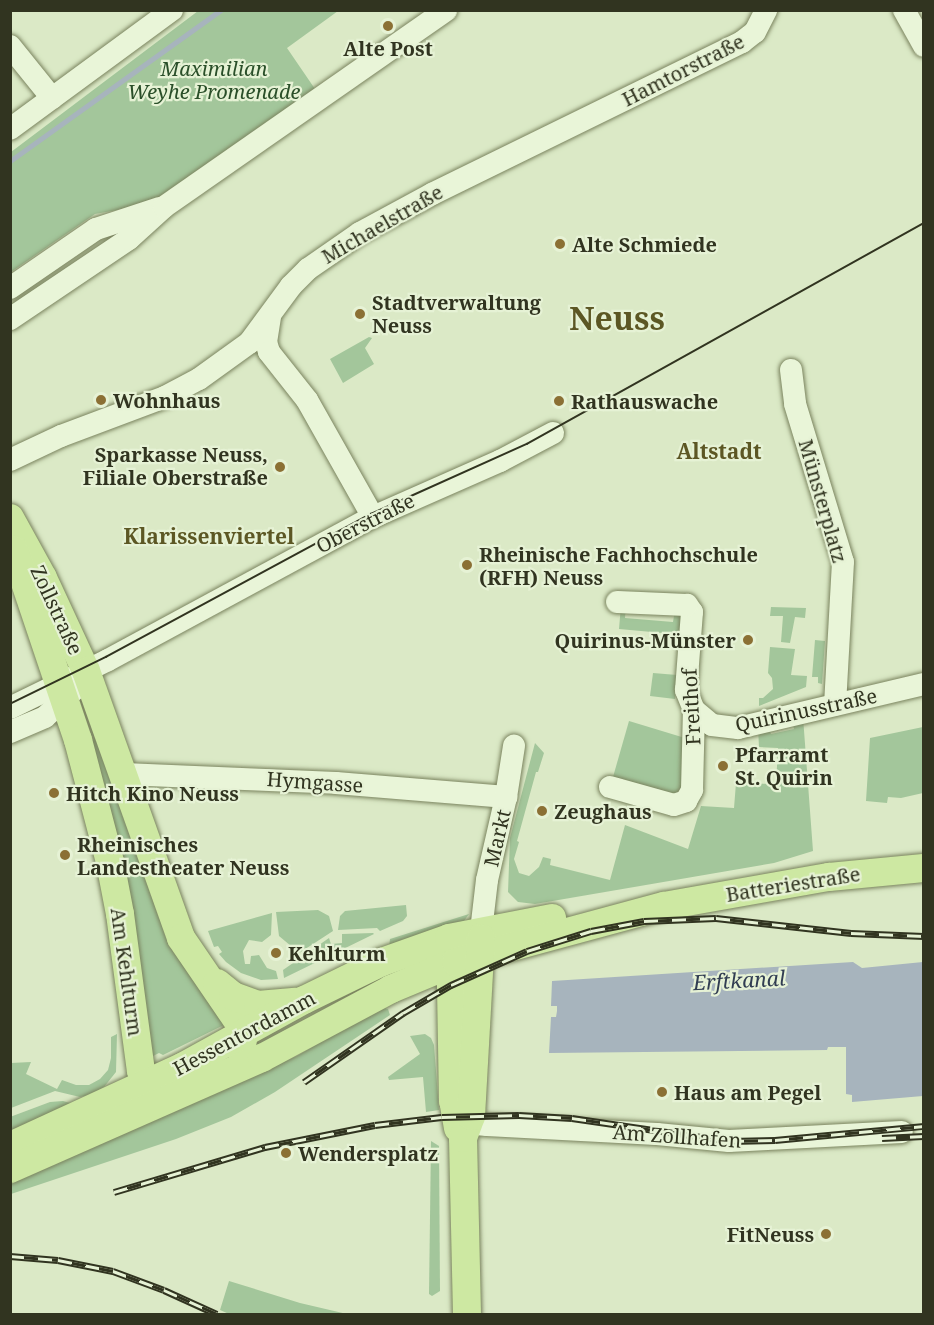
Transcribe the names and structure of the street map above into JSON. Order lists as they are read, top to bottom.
{
  "streets": {
    "main road": [
      "Zollstraße",
      "Batteriestraße",
      "Am Kehlturm",
      "Hessentordamm"
    ],
    "street": [
      "Hamtorstraße",
      "Michaelstraße",
      "Münsterplatz",
      "Oberstraße",
      "Freithof",
      "Quirinusstraße",
      "Hymgasse",
      "Markt",
      "Am Zollhafen"
    ]
  },
  "crossings": [
    ["Hamtorstraße", "Michaelstraße"],
    ["Münsterplatz", "Quirinusstraße"],
    ["Oberstraße", "Zollstraße"],
    ["Oberstraße", "Am Kehlturm"],
    ["Zollstraße", "Am Kehlturm"],
    ["Freithof", "Quirinusstraße"],
    ["Hymgasse", "Markt"],
    ["Markt", "Batteriestraße"],
    ["Markt", "Hessentordamm"],
    ["Batteriestraße", "Hessentordamm"],
    ["Am Kehlturm", "Hessentordamm"]
  ],
  "districts": ["Neuss", "Altstadt", "Klarissenviertel"],
  "water": ["Erftkanal"],
  "parks": ["Maximilian Weyhe Promenade"],
  "places": [
    "Alte Post",
    "Alte Schmiede",
    "Stadtverwaltung Neuss",
    "Wohnhaus",
    "Rathauswache",
    "Sparkasse Neuss, Filiale Oberstraße",
    "Rheinische Fachhochschule (RFH) Neuss",
    "Quirinus-Münster",
    "Pfarramt St. Quirin",
    "Hitch Kino Neuss",
    "Zeughaus",
    "Rheinisches Landestheater Neuss",
    "Kehlturm",
    "Haus am Pegel",
    "Wendersplatz",
    "FitNeuss"
  ]
}
